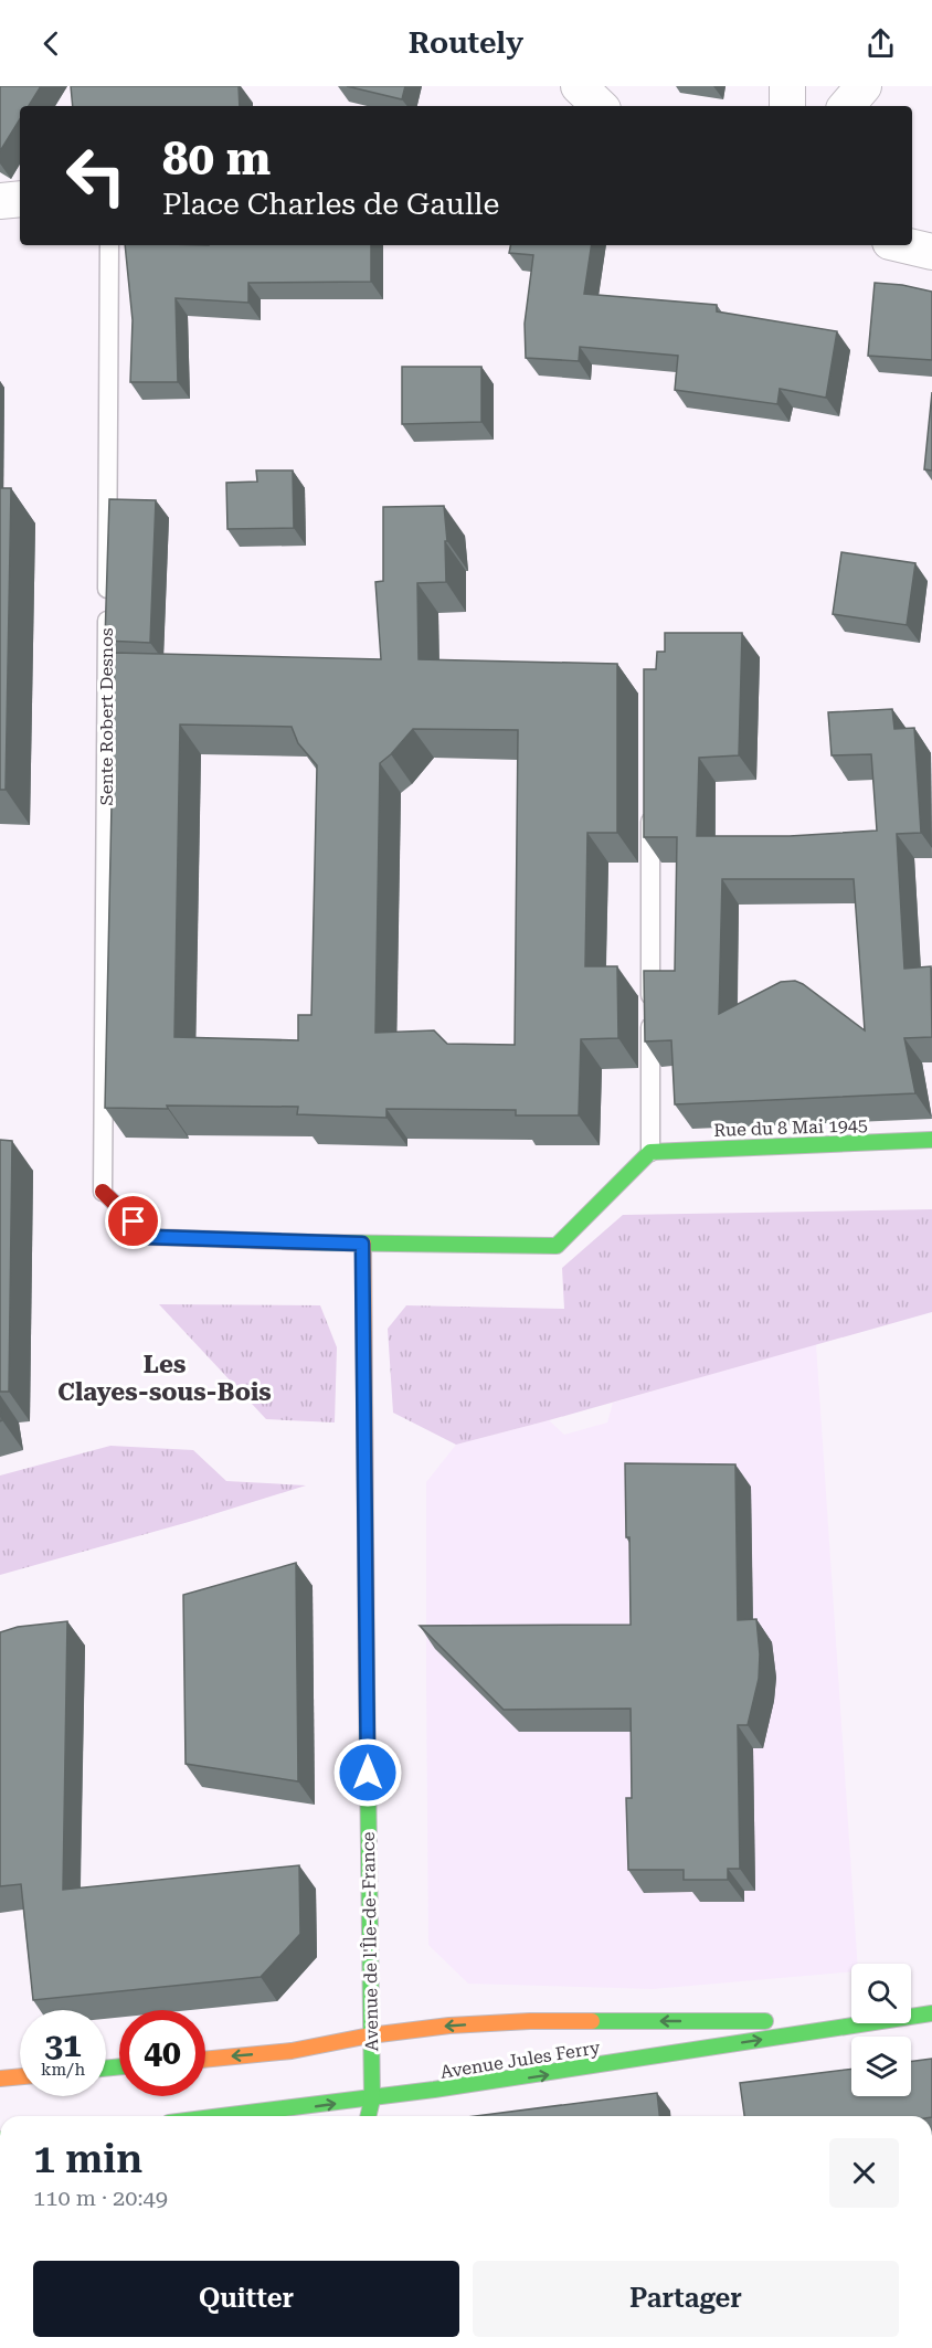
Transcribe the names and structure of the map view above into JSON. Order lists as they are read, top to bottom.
{
  "streets": {
    "street": ["Rue du 8 Mai 1945", "Avenue de l'Île-de-France", "Avenue Jules Ferry"],
    "lane": ["Sente Robert Desnos"]
  },
  "crossings": [
    ["Avenue de l'Île-de-France", "Avenue Jules Ferry"]
  ],
  "districts": ["Les Clayes-sous-Bois"],
  "page": {
    "header": "Routely",
    "turn": ["80 m", "Place Charles de Gaulle"],
    "speed": "31 km/h",
    "limit": "40",
    "heading": ["1 min", "110 m · 20:49"],
    "buttons": ["Quitter", "Partager"]
  }
}
